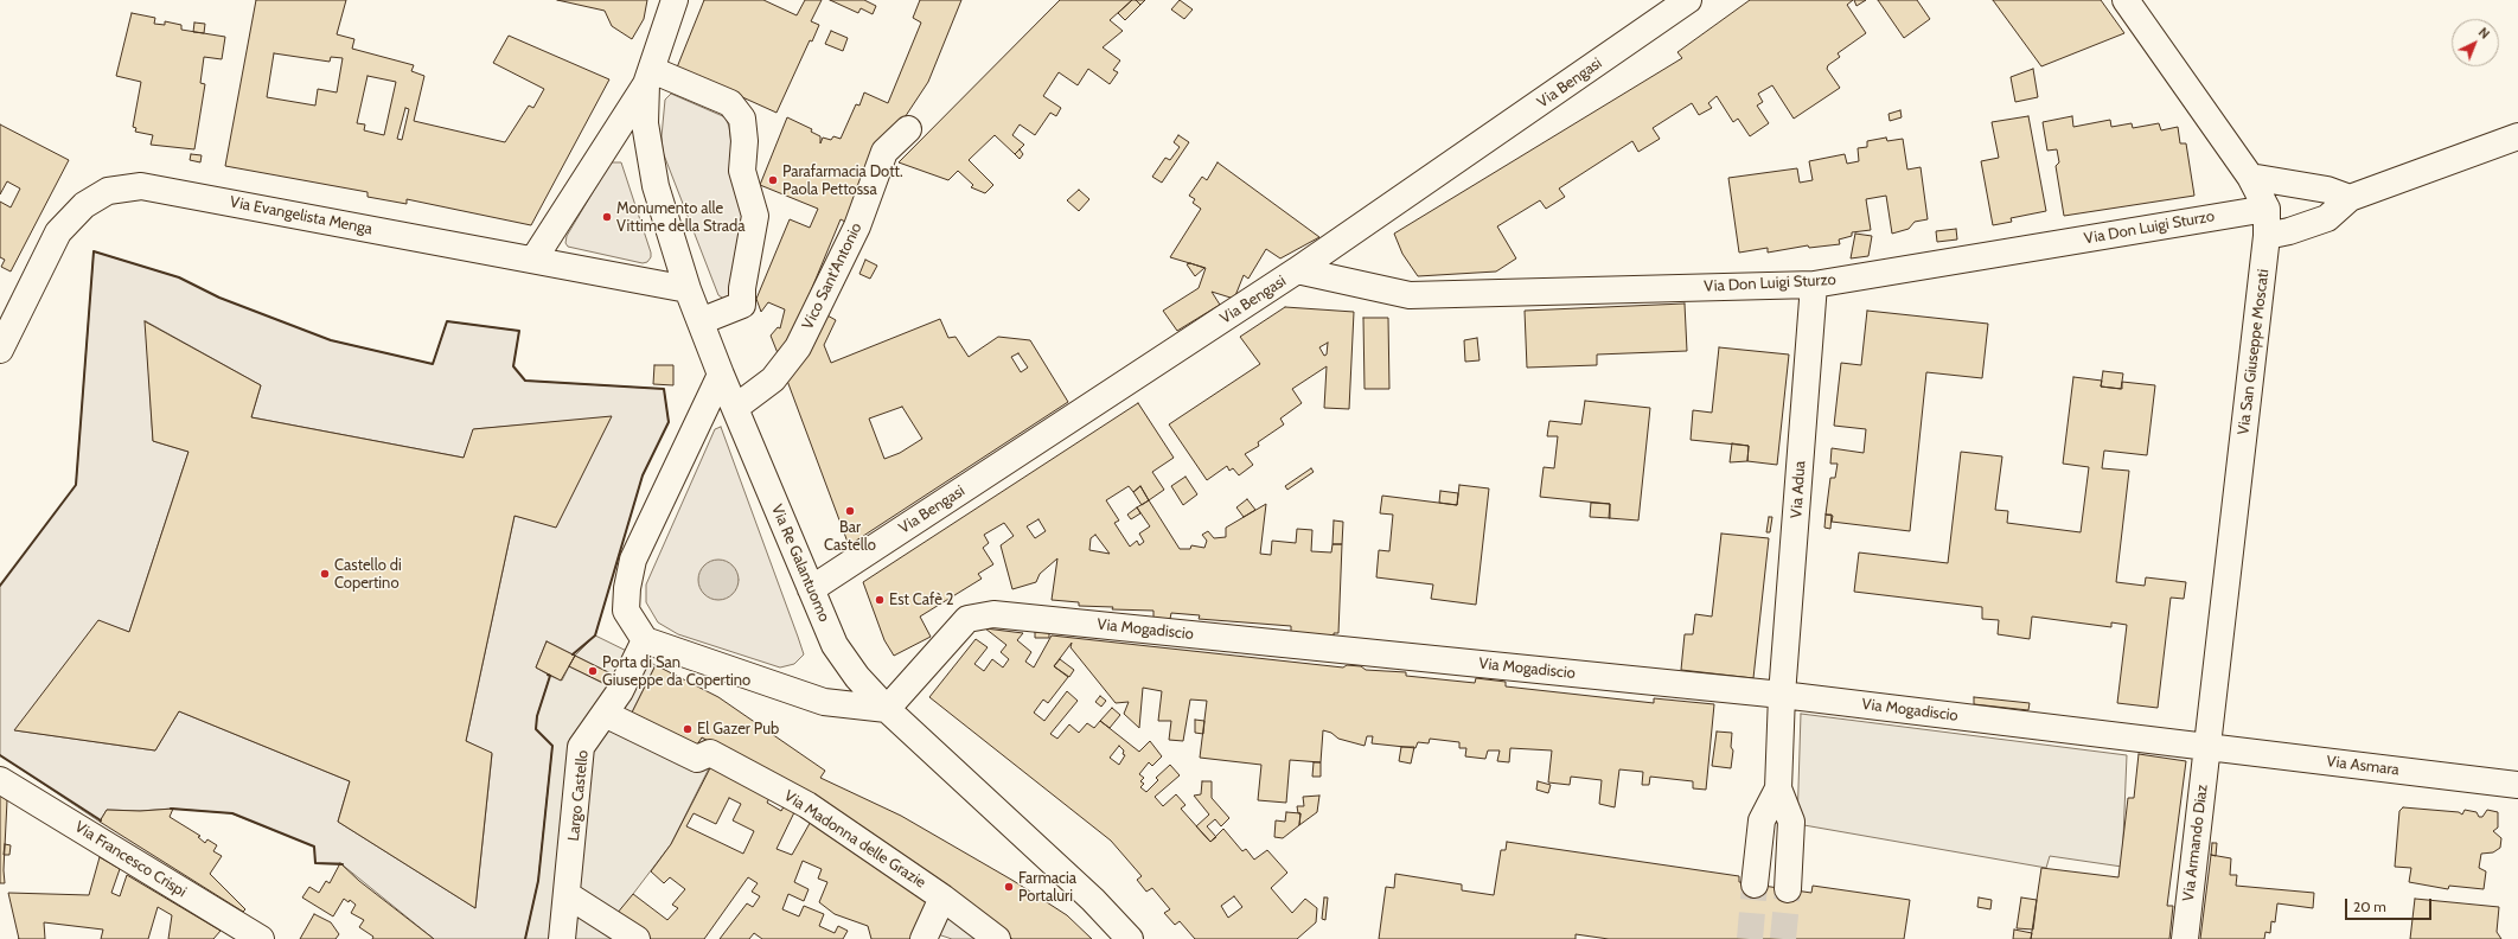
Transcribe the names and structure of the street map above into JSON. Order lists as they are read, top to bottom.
{
  "streets": {
    "street": [
      "Via Bengasi",
      "Via Evangelista Menga",
      "Via Don Luigi Sturzo",
      "Vico Sant'Antonio",
      "Via San Giuseppe Moscati",
      "Via Adua",
      "Via Re Galantuomo",
      "Via Mogadiscio",
      "Via Asmara",
      "Largo Castello",
      "Via Madonna delle Grazie",
      "Via Armando Diaz",
      "Via Francesco Crispi"
    ]
  },
  "crossings": [
    ["Via Bengasi", "Via Don Luigi Sturzo"],
    ["Via Bengasi", "Via Re Galantuomo"],
    ["Via Evangelista Menga", "Via Re Galantuomo"],
    ["Via Don Luigi Sturzo", "Via San Giuseppe Moscati"],
    ["Via Don Luigi Sturzo", "Via Adua"],
    ["Vico Sant'Antonio", "Via Re Galantuomo"],
    ["Via San Giuseppe Moscati", "Via Mogadiscio"],
    ["Via San Giuseppe Moscati", "Via Asmara"],
    ["Via San Giuseppe Moscati", "Via Armando Diaz"],
    ["Via Adua", "Via Mogadiscio"],
    ["Via Re Galantuomo", "Via Mogadiscio"],
    ["Via Mogadiscio", "Via Asmara"],
    ["Via Mogadiscio", "Via Armando Diaz"],
    ["Via Asmara", "Via Armando Diaz"],
    ["Largo Castello", "Via Madonna delle Grazie"]
  ],
  "places": [
    "Parafarmacia Dott. Paola Pettossa",
    "Monumento alle Vittime della Strada",
    "Bar Castello",
    "Castello di Copertino",
    "Est Cafè 2",
    "Porta di San Giuseppe da Copertino",
    "El Gazer Pub",
    "Farmacia Portaluri"
  ],
  "scale_bar": "20 m",
  "north": "top right"
}
